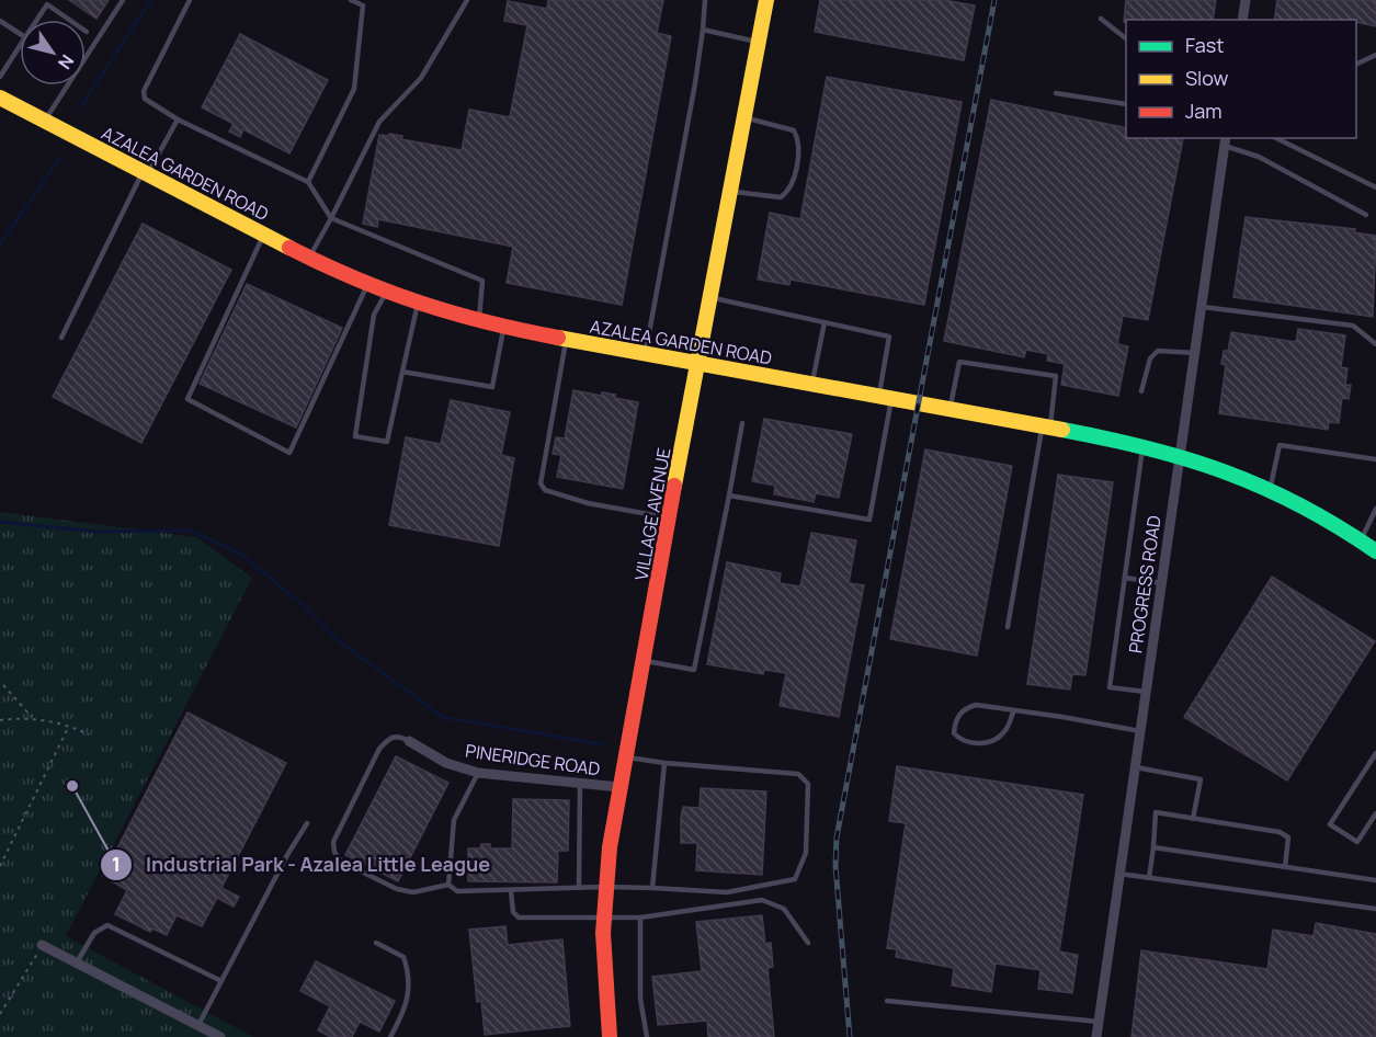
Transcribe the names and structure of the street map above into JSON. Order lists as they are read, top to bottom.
{
  "streets": {
    "main road": ["AZALEA GARDEN ROAD", "VILLAGE AVENUE"],
    "street": ["PROGRESS ROAD", "PINERIDGE ROAD"]
  },
  "crossings": [
    ["AZALEA GARDEN ROAD", "VILLAGE AVENUE"],
    ["AZALEA GARDEN ROAD", "PROGRESS ROAD"],
    ["VILLAGE AVENUE", "PINERIDGE ROAD"]
  ],
  "places": ["Industrial Park - Azalea Little League"],
  "legend": ["Fast", "Slow", "Jam"],
  "north": "bottom right"
}
